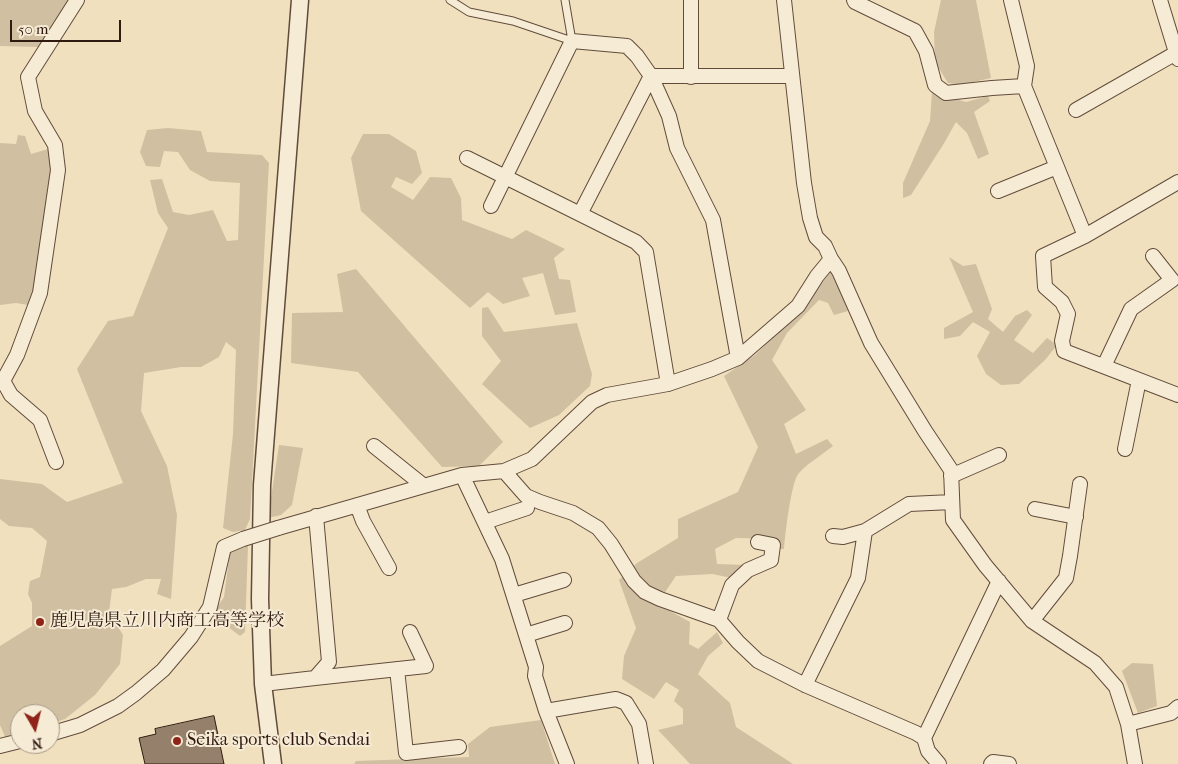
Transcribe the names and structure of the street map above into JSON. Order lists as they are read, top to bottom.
{
  "places": ["鹿児島県立川内商工高等学校", "Seika sports club Sendai"],
  "scale_bar": "50 m",
  "north": "bottom"
}
